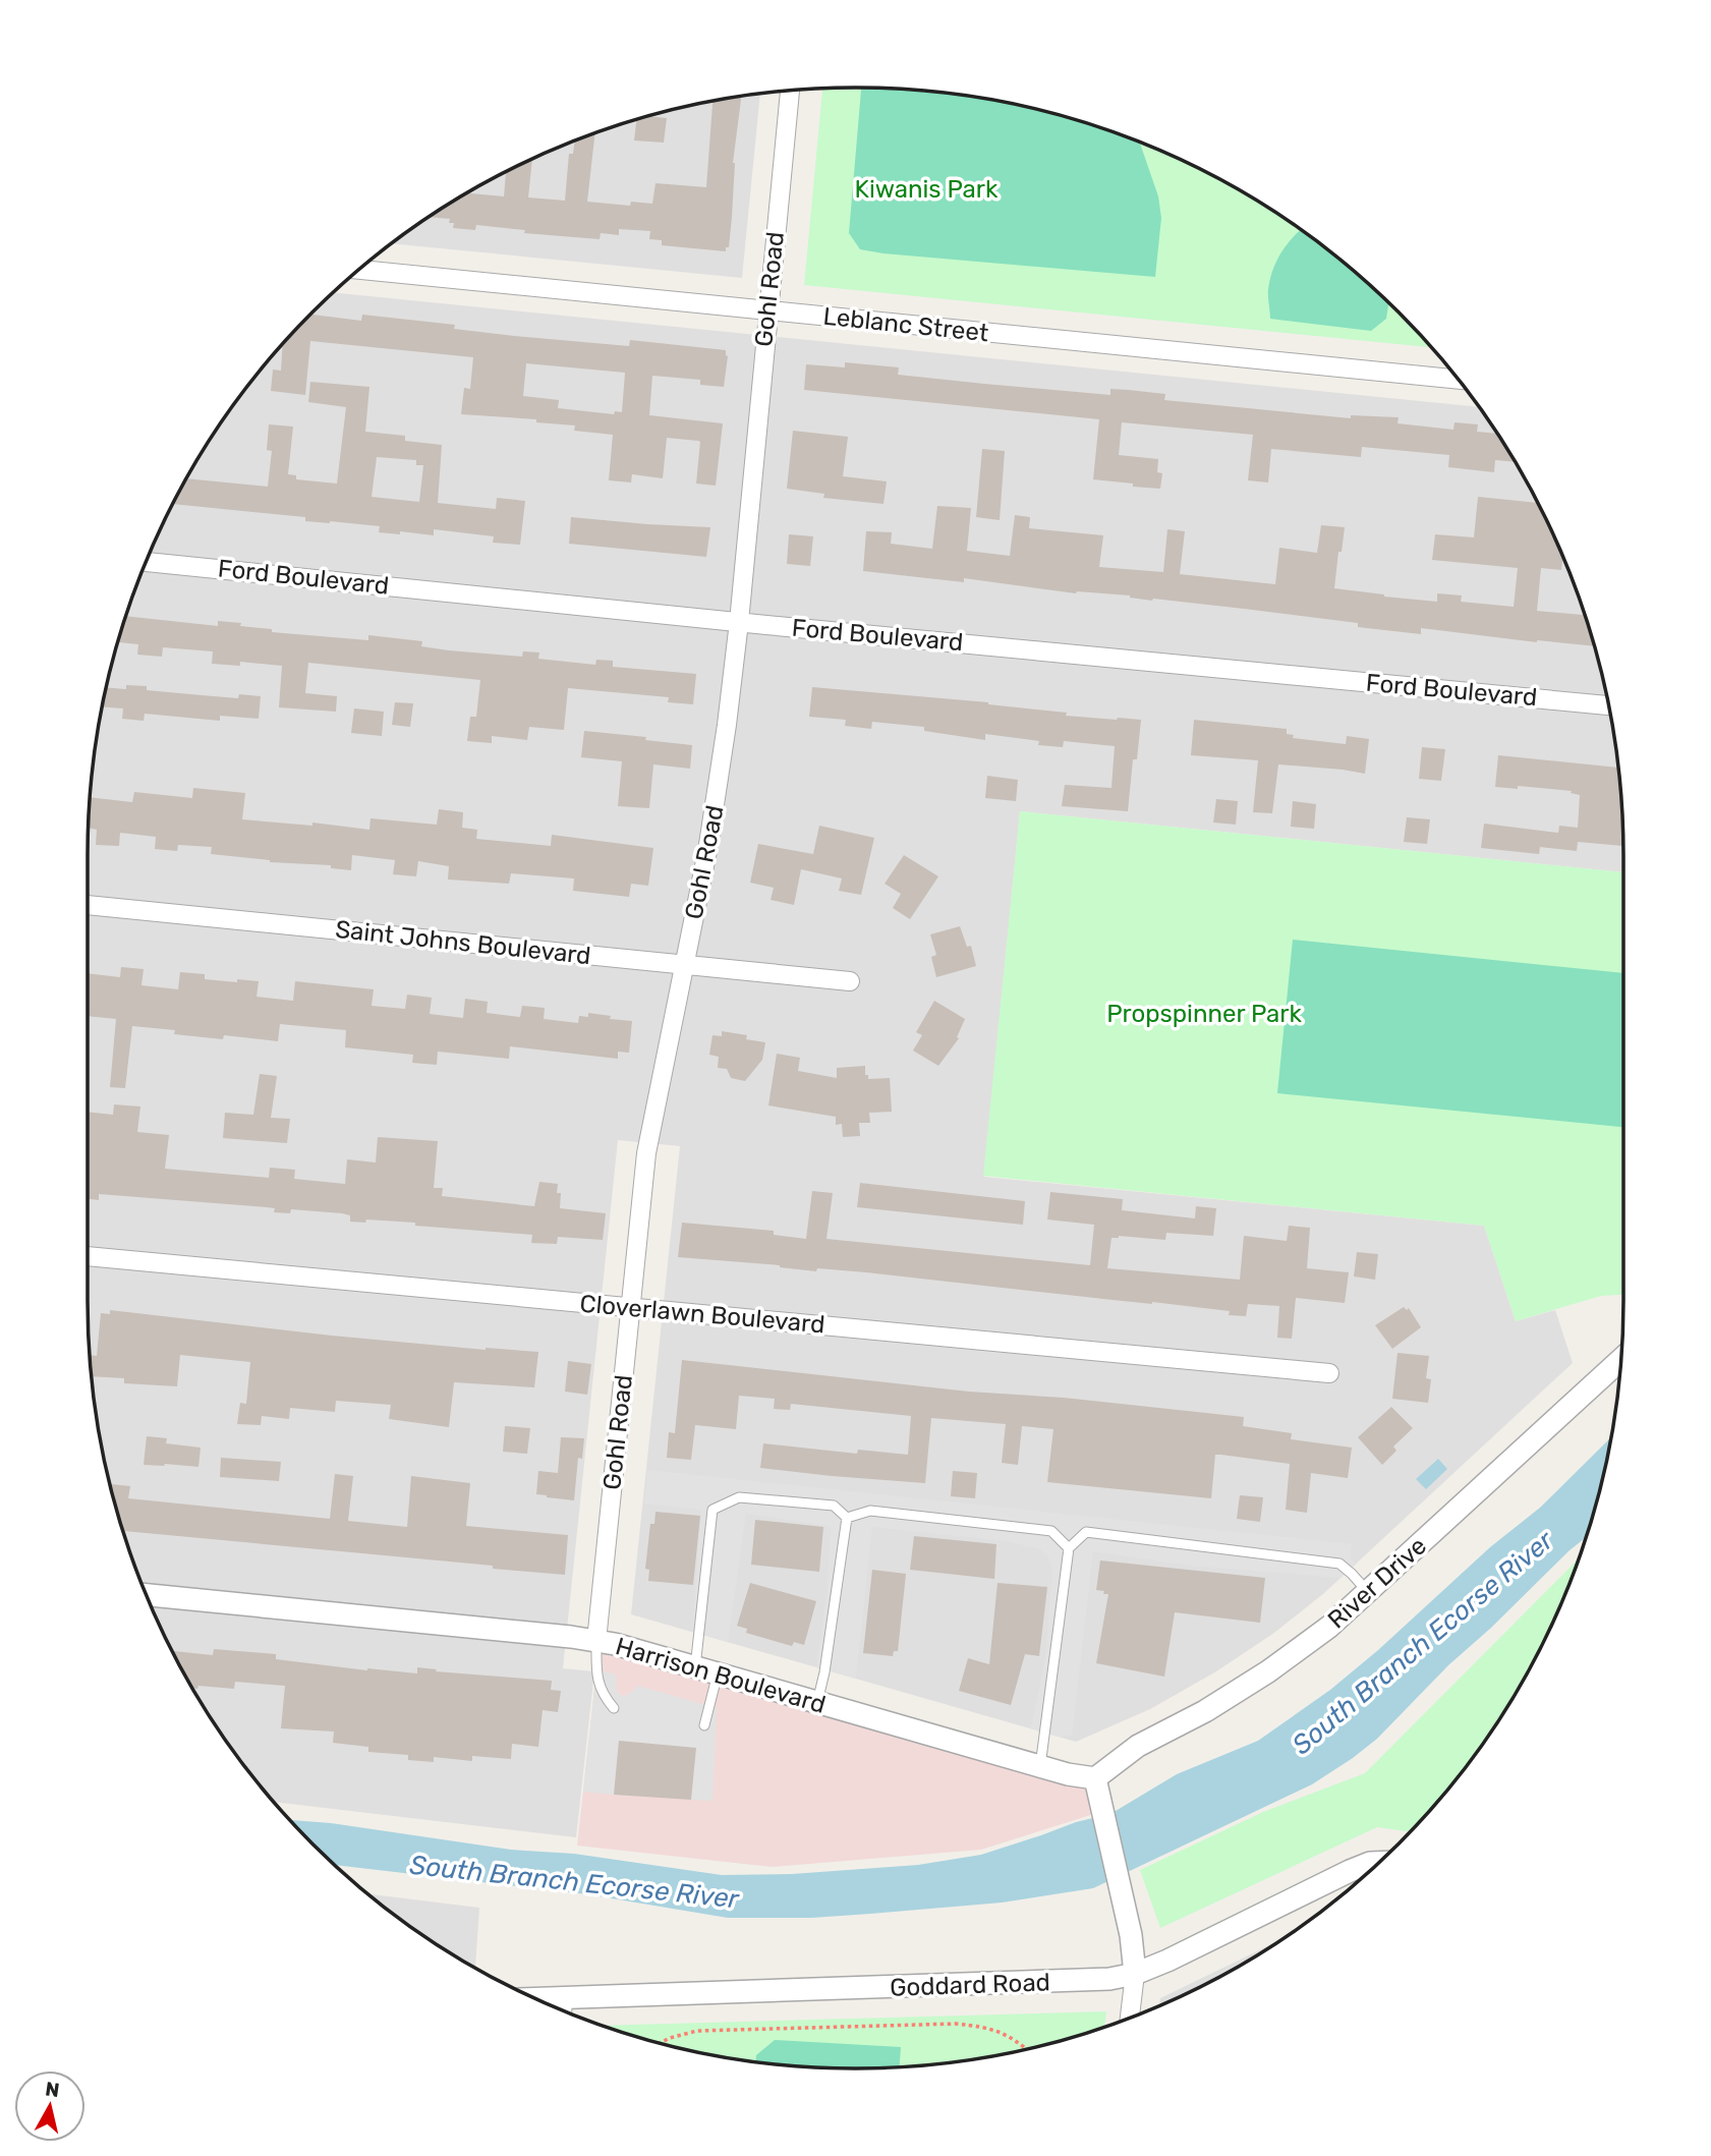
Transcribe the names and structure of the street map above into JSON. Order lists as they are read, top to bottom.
{
  "streets": {
    "street": [
      "Gohl Road",
      "Leblanc Street",
      "Ford Boulevard",
      "Saint Johns Boulevard",
      "Cloverlawn Boulevard",
      "River Drive",
      "Harrison Boulevard",
      "Goddard Road"
    ]
  },
  "crossings": [
    ["Gohl Road", "Leblanc Street"],
    ["Gohl Road", "Ford Boulevard"],
    ["Gohl Road", "Saint Johns Boulevard"],
    ["Gohl Road", "Cloverlawn Boulevard"],
    ["Gohl Road", "Harrison Boulevard"],
    ["River Drive", "Harrison Boulevard"]
  ],
  "water": ["South Branch Ecorse River"],
  "parks": ["Kiwanis Park", "Propspinner Park"],
  "north": "top"
}
